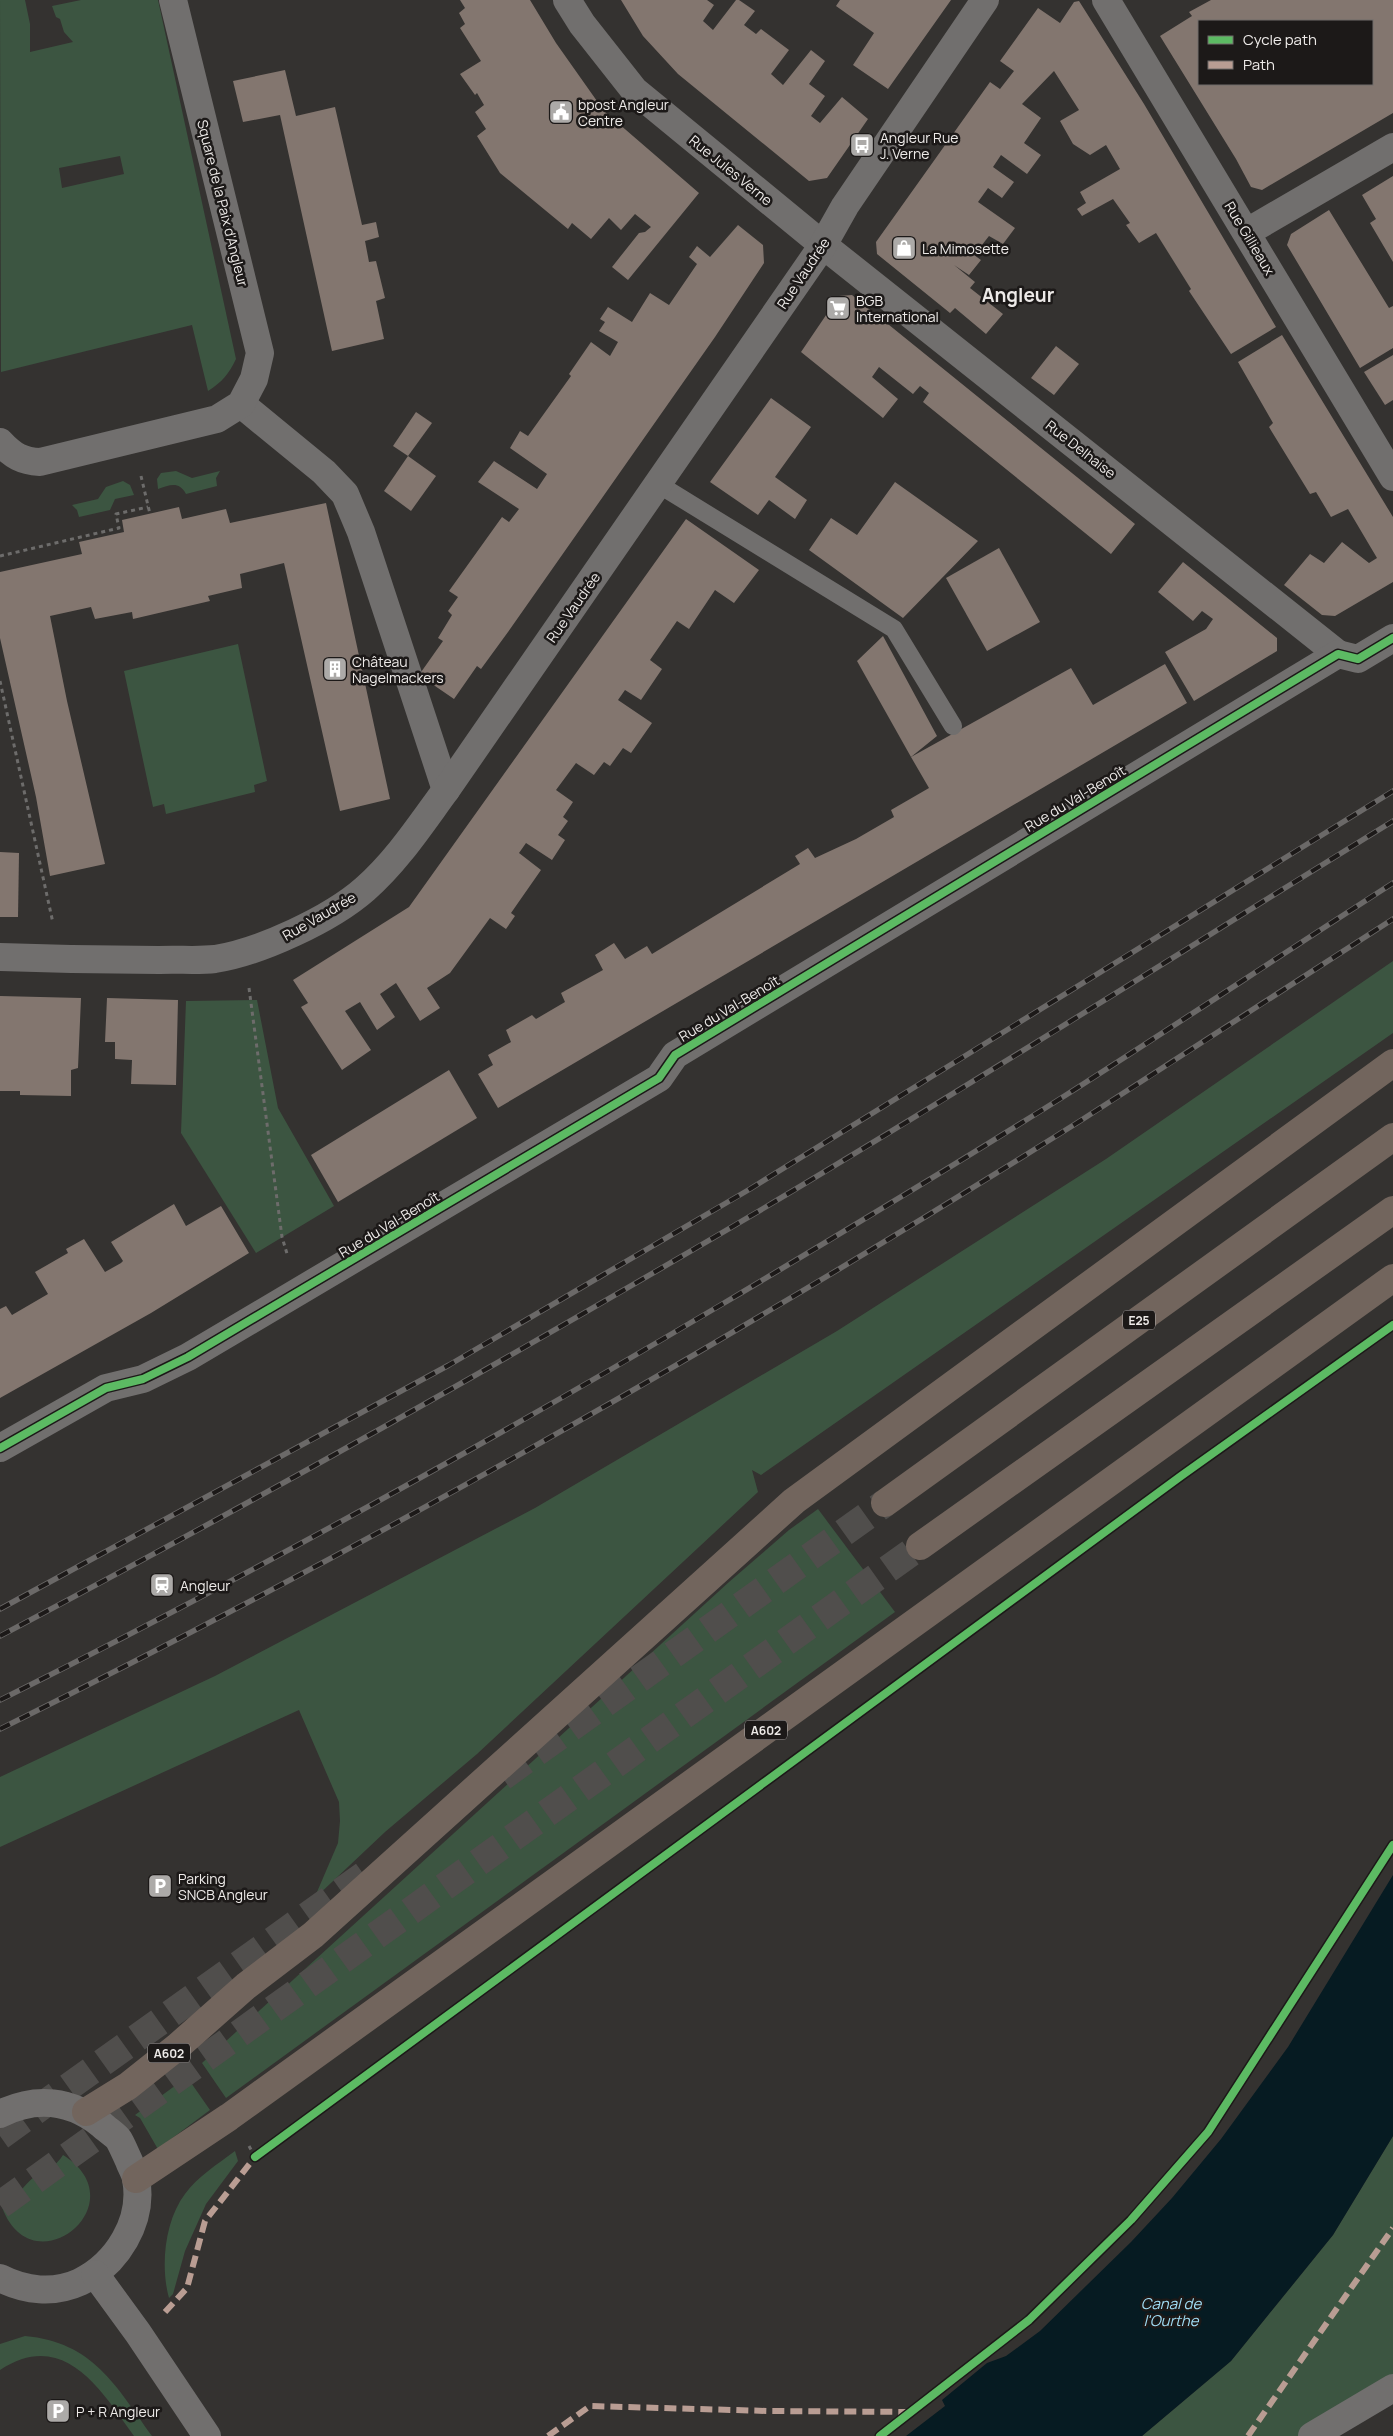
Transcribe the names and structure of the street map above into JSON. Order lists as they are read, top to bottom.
{
  "streets": {
    "highway": ["E25", "A602"],
    "street": [
      "Rue Jules Verne",
      "Square de la Paix d'Angleur",
      "Rue Gillieaux",
      "Rue Vaudrée",
      "Rue Delhaise",
      "Rue du Val-Benoît"
    ]
  },
  "crossings": [
    ["Rue Jules Verne", "Rue Vaudrée"],
    ["Rue Jules Verne", "Rue Delhaise"],
    ["Rue Vaudrée", "Rue Delhaise"],
    ["Rue Delhaise", "Rue du Val-Benoît"]
  ],
  "districts": ["Angleur"],
  "water": ["Canal de l'Ourthe"],
  "places": {
    "public building": ["bpost Angleur Centre"],
    "bus stop": ["Angleur Rue J. Verne"],
    "shop": ["La Mimosette"],
    "supermarket": ["BGB International"],
    "building": ["Château Nagelmackers"],
    "station": ["Angleur"],
    "parking": ["Parking SNCB Angleur", "P + R Angleur"]
  },
  "legend": ["Cycle path", "Path"]
}
